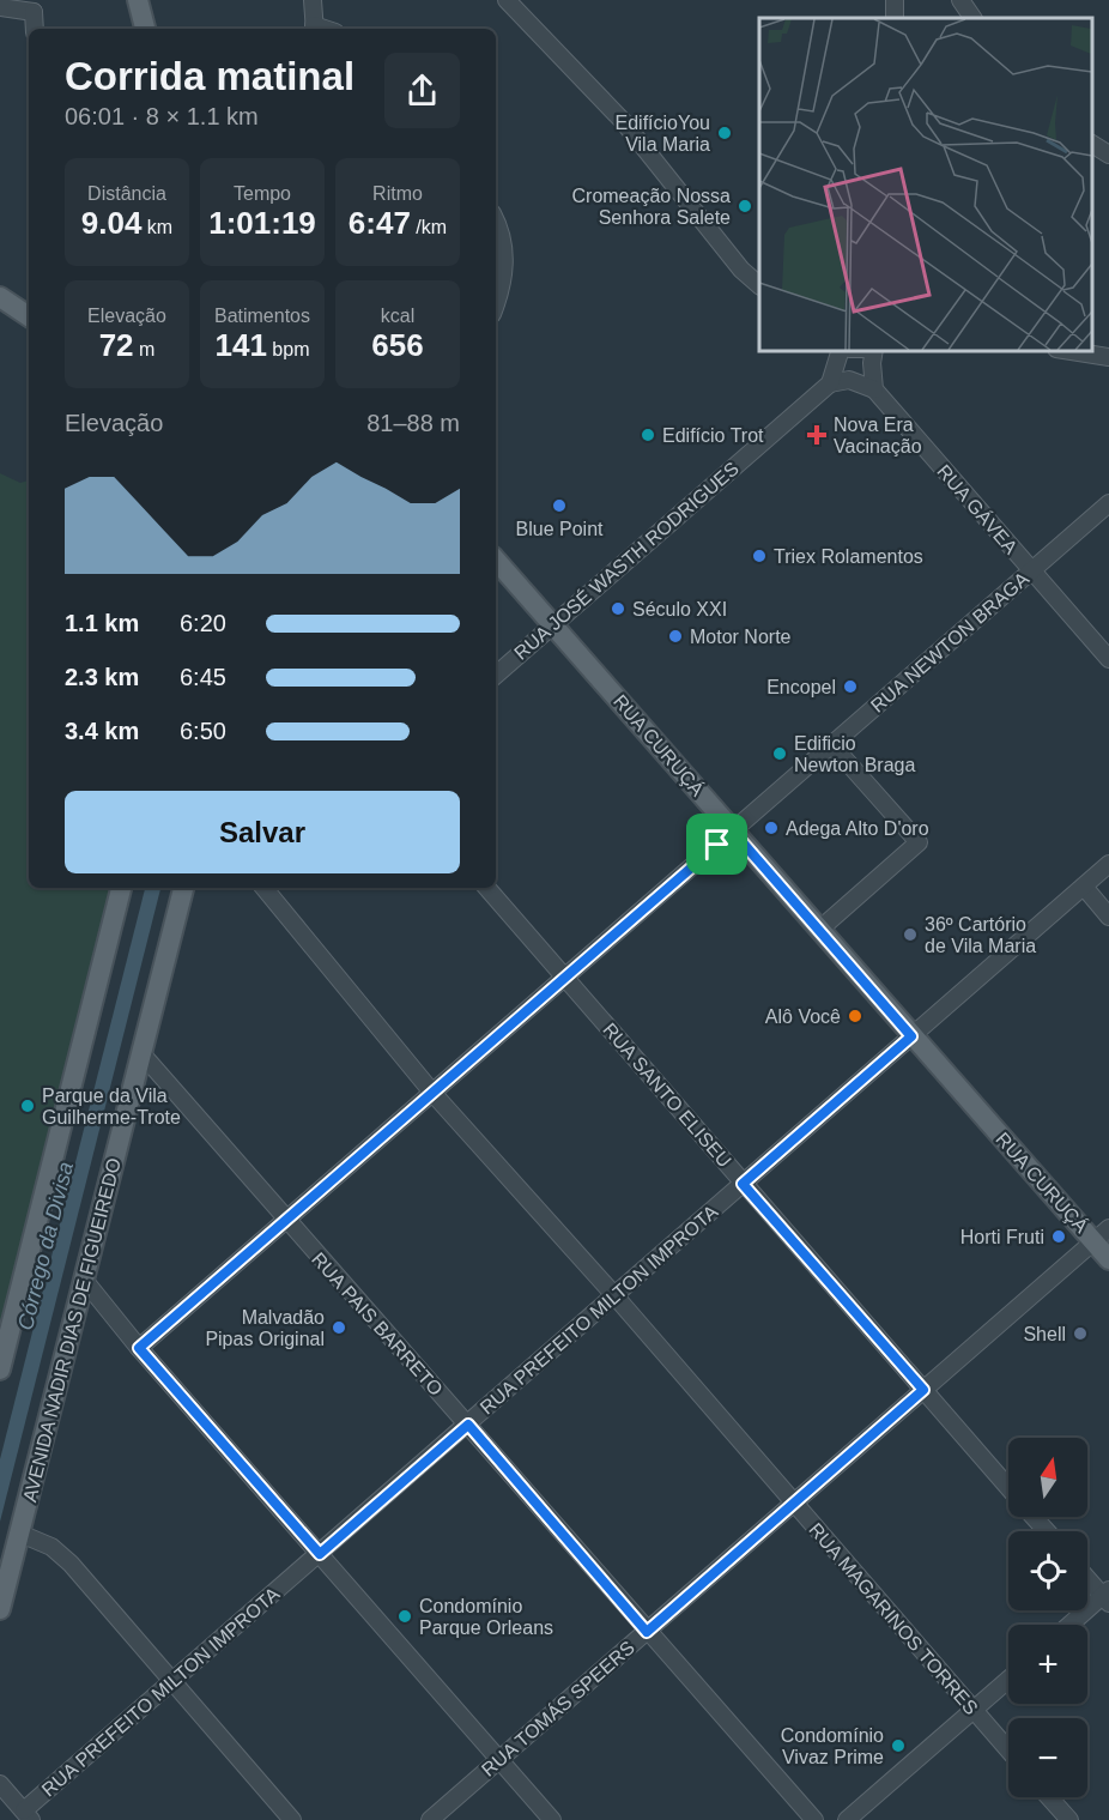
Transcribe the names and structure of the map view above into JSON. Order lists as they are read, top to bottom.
{
  "streets": {
    "main road": ["RUA CURUÇÁ", "AVENIDA NADIR DIAS DE FIGUEIREDO"],
    "street": [
      "RUA GÁVEA",
      "RUA JOSÉ WASTH RODRIGUES",
      "RUA NEWTON BRAGA",
      "RUA SANTO ELISEU",
      "RUA PREFEITO MILTON IMPROTA",
      "RUA PAIS BARRETO",
      "RUA MAGARINOS TORRES",
      "RUA TOMÁS SPEERS"
    ]
  },
  "crossings": [
    ["RUA GÁVEA", "RUA NEWTON BRAGA"],
    ["RUA JOSÉ WASTH RODRIGUES", "RUA CURUÇÁ"],
    ["RUA NEWTON BRAGA", "RUA CURUÇÁ"],
    ["RUA NEWTON BRAGA", "RUA SANTO ELISEU"],
    ["RUA NEWTON BRAGA", "RUA PAIS BARRETO"],
    ["RUA NEWTON BRAGA", "RUA MAGARINOS TORRES"],
    ["RUA CURUÇÁ", "RUA PREFEITO MILTON IMPROTA"],
    ["RUA CURUÇÁ", "RUA TOMÁS SPEERS"],
    ["RUA SANTO ELISEU", "RUA PREFEITO MILTON IMPROTA"],
    ["RUA SANTO ELISEU", "RUA TOMÁS SPEERS"],
    ["RUA PREFEITO MILTON IMPROTA", "RUA PAIS BARRETO"],
    ["RUA PREFEITO MILTON IMPROTA", "RUA MAGARINOS TORRES"],
    ["RUA PAIS BARRETO", "AVENIDA NADIR DIAS DE FIGUEIREDO"],
    ["RUA PAIS BARRETO", "RUA TOMÁS SPEERS"],
    ["RUA MAGARINOS TORRES", "RUA TOMÁS SPEERS"]
  ],
  "water": ["Córrego da Divisa"],
  "places": {
    "other": [
      "EdifícioYou Vila Maria",
      "Cromeação Nossa Senhora Salete",
      "Edifício Trot",
      "Blue Point",
      "Triex Rolamentos",
      "Século XXI",
      "Motor Norte",
      "Encopel",
      "Edificio Newton Braga",
      "Adega Alto D'oro",
      "36º Cartório de Vila Maria",
      "Alô Você",
      "Parque da Vila Guilherme-Trote",
      "Horti Fruti",
      "Malvadão Pipas Original",
      "Shell",
      "Condomínio Parque Orleans",
      "Condomínio Vivaz Prime"
    ],
    "health": ["Nova Era Vacinação"]
  },
  "north": "top",
  "page": {
    "heading": ["Corrida matinal", "06:01 · 8 × 1.1 km"],
    "stats": [
      ["Distância", "9.04 km"],
      ["Tempo", "1:01:19"],
      ["Ritmo", "6:47 /km"],
      ["Elevação", "72 m"],
      ["Batimentos", "141 bpm"],
      ["kcal", "656"]
    ],
    "chart": ["Elevação", "81–88 m"],
    "list": [
      {
        "name": "1.1 km",
        "note": "6:20"
      },
      {
        "name": "2.3 km",
        "note": "6:45"
      },
      {
        "name": "3.4 km",
        "note": "6:50"
      }
    ],
    "buttons": "Salvar",
    "map_buttons": ["+", "−"]
  }
}
